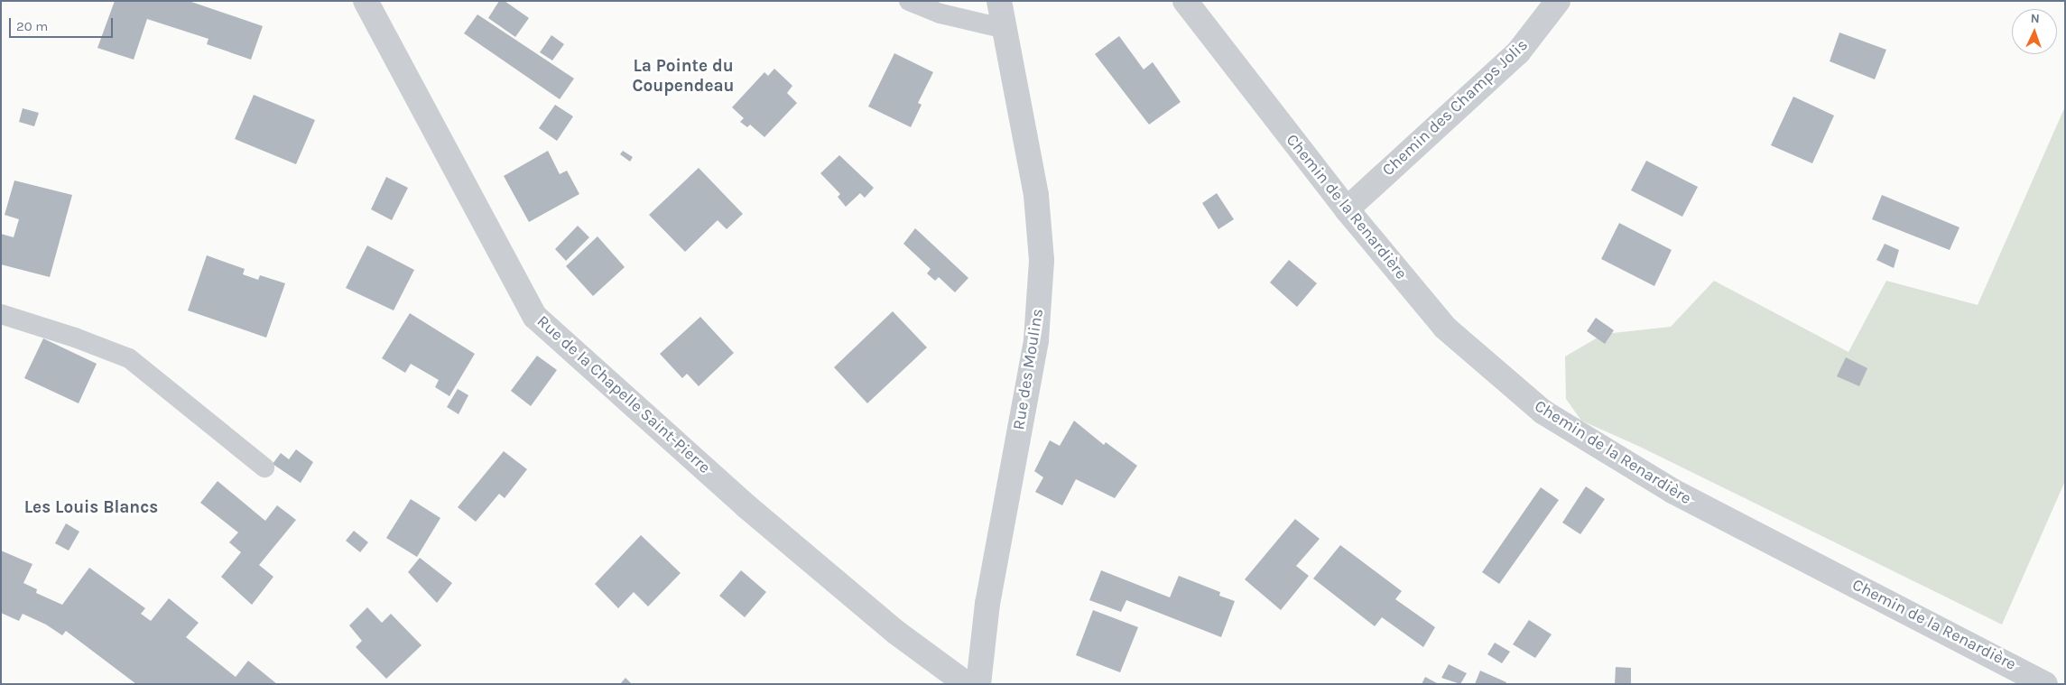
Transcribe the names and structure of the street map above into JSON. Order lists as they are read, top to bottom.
{
  "streets": {
    "street": [
      "Chemin des Champs Jolis",
      "Chemin de la Renardière",
      "Rue des Moulins",
      "Rue de la Chapelle Saint-Pierre"
    ]
  },
  "crossings": [
    ["Chemin des Champs Jolis", "Chemin de la Renardière"]
  ],
  "districts": ["La Pointe du Coupendeau", "Les Louis Blancs"],
  "scale_bar": "20 m",
  "north": "top"
}
